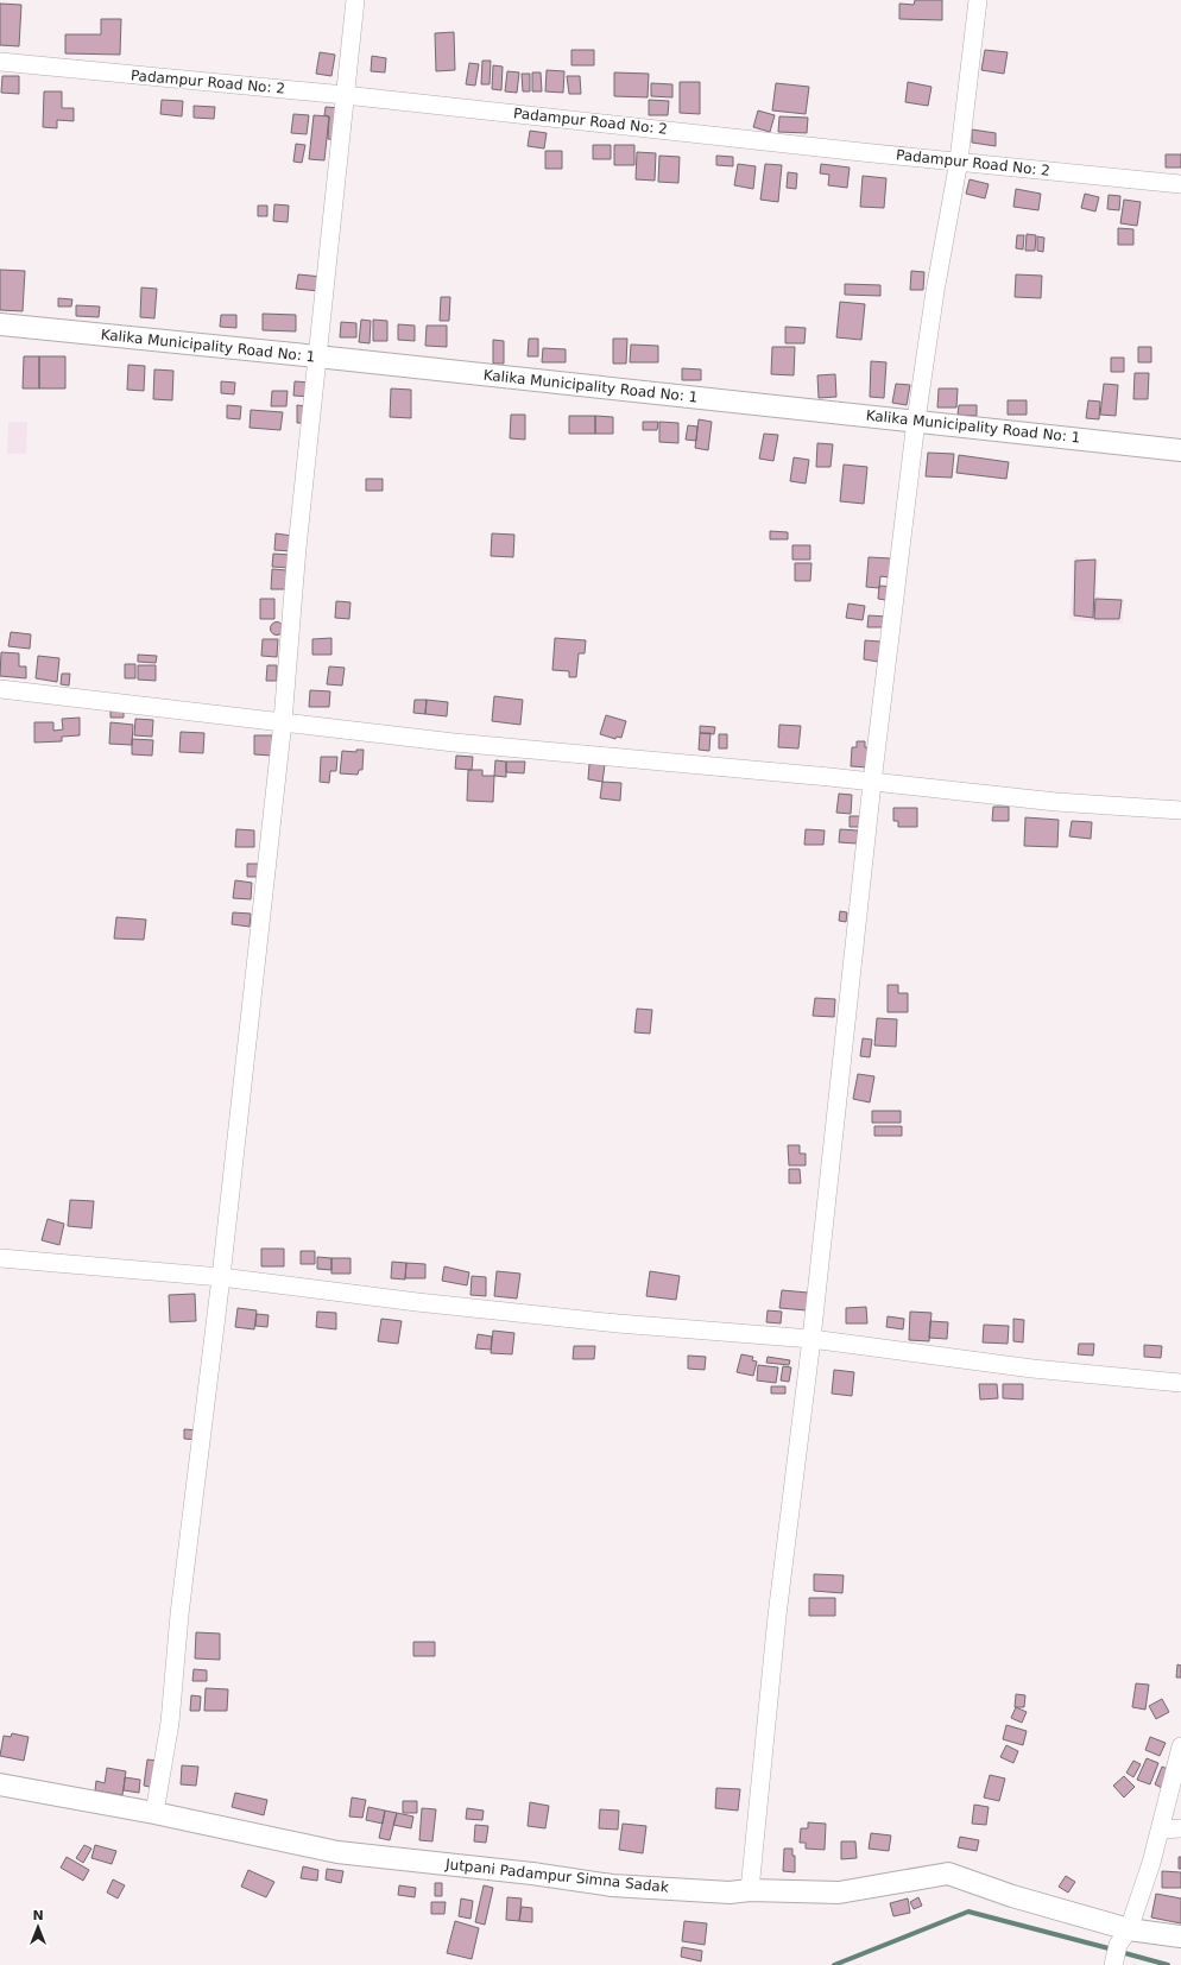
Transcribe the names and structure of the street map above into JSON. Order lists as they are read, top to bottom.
{
  "streets": {
    "street": ["Padampur Road No: 2", "Kalika Municipality Road No: 1", "Jutpani Padampur Simna Sadak"]
  },
  "north": "top"
}
